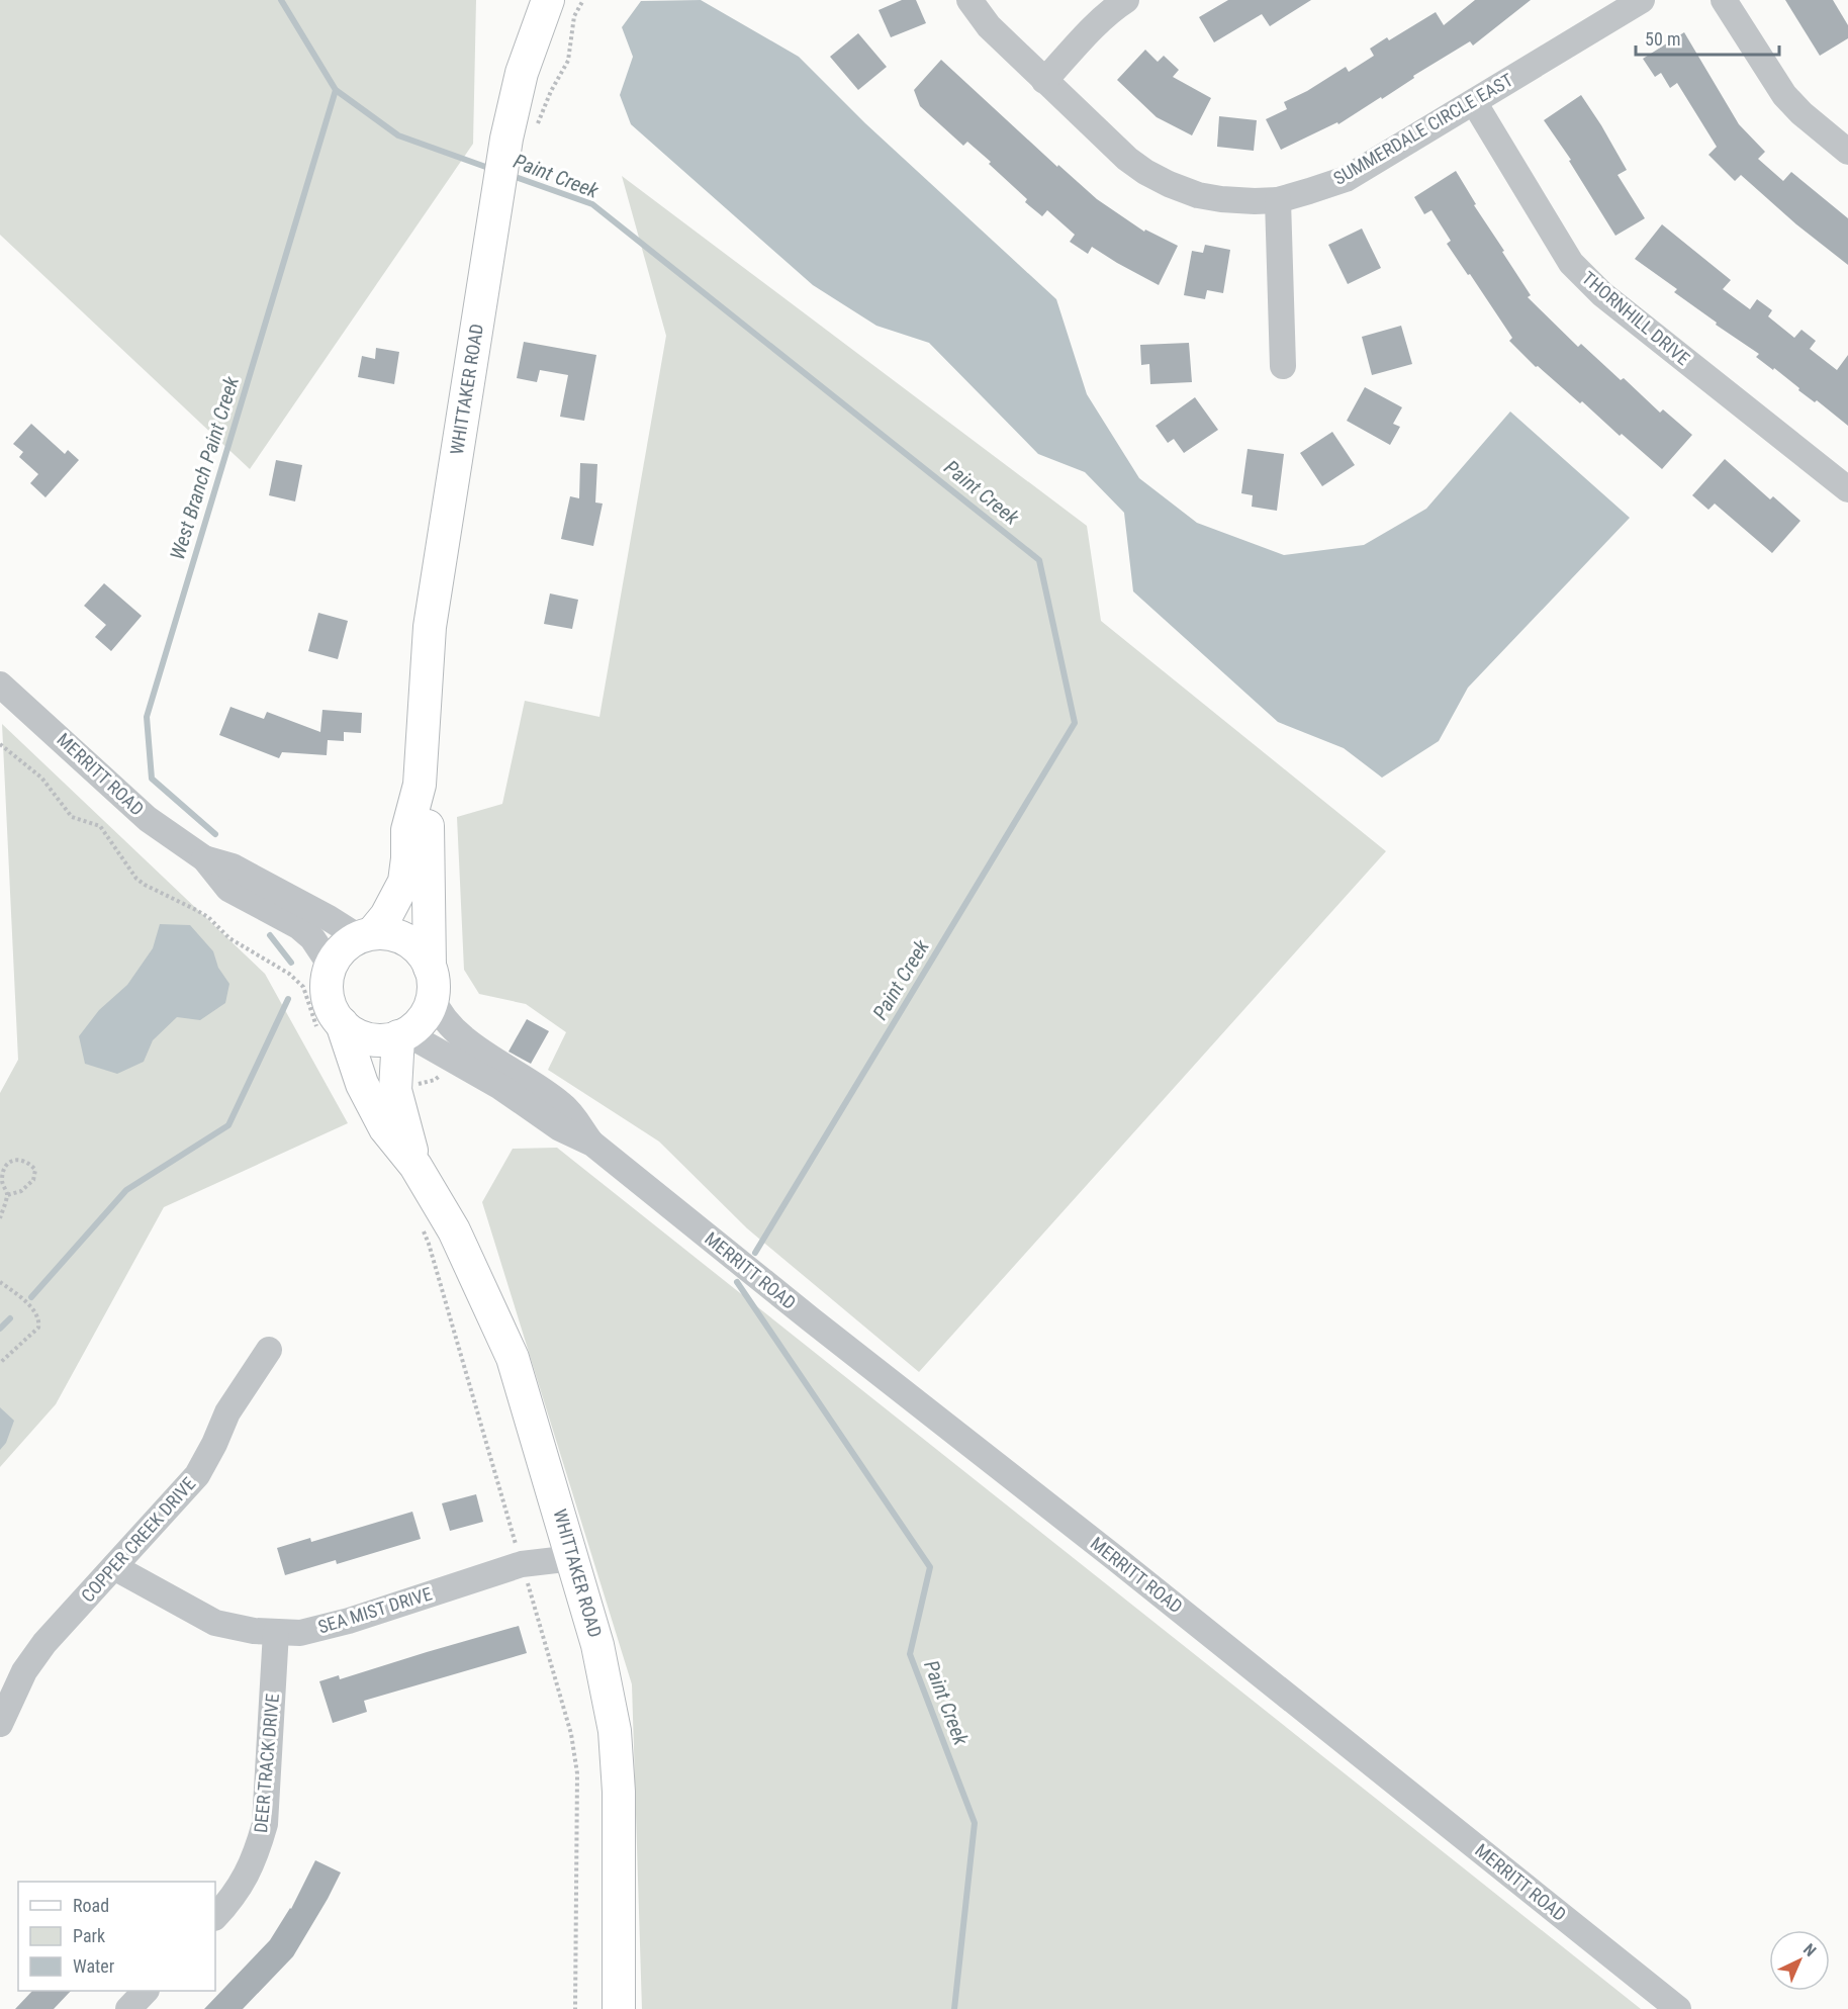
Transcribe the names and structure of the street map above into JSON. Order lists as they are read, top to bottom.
{
  "streets": {
    "main road": ["WHITTAKER ROAD"],
    "street": [
      "SUMMERDALE CIRCLE EAST",
      "THORNHILL DRIVE",
      "MERRITT ROAD",
      "COPPER CREEK DRIVE",
      "SEA MIST DRIVE",
      "DEER TRACK DRIVE"
    ]
  },
  "crossings": [
    ["SUMMERDALE CIRCLE EAST", "THORNHILL DRIVE"],
    ["WHITTAKER ROAD", "MERRITT ROAD"],
    ["WHITTAKER ROAD", "SEA MIST DRIVE"],
    ["COPPER CREEK DRIVE", "SEA MIST DRIVE"],
    ["SEA MIST DRIVE", "DEER TRACK DRIVE"]
  ],
  "water": ["Paint Creek", "West Branch Paint Creek"],
  "legend": ["Road", "Park", "Water"],
  "scale_bar": "50 m",
  "north": "top right"
}
